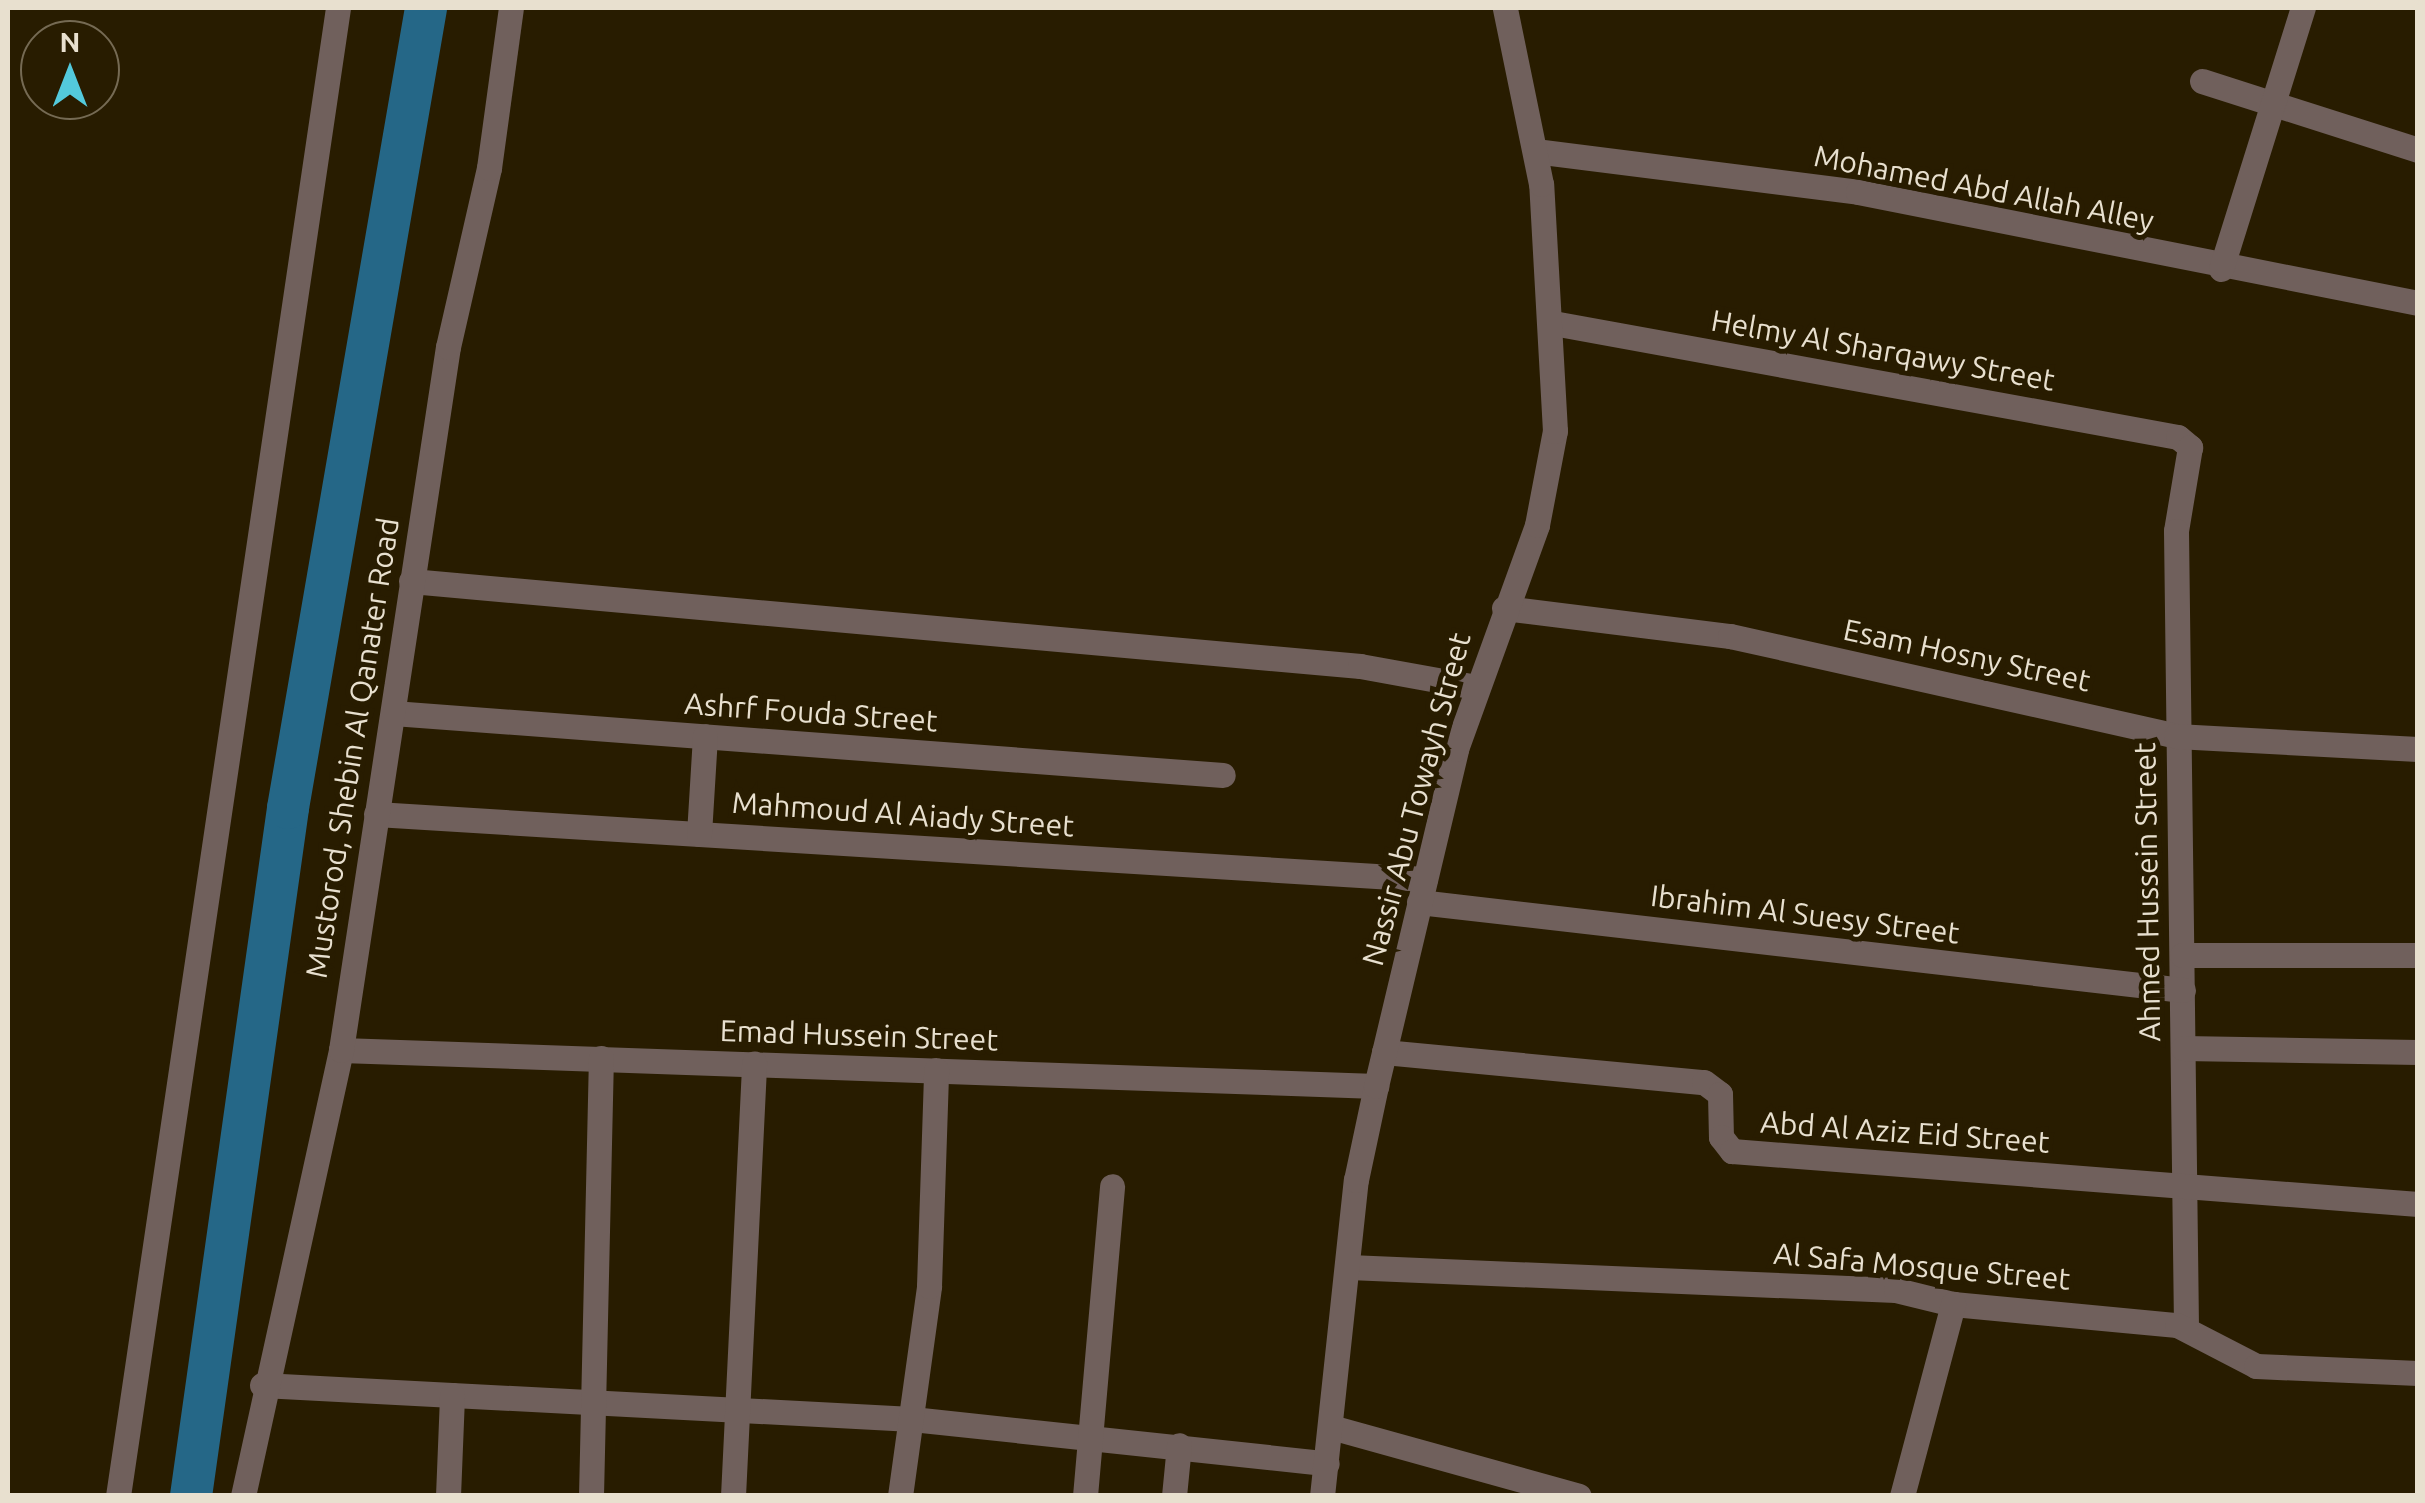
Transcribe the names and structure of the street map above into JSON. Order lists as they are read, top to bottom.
{
  "streets": {
    "street": [
      "Mohamed Abd Allah Alley",
      "Helmy Al Sharqawy Street",
      "Esam Hosny Street",
      "Ashrf Fouda Street",
      "Mustorod, Shebin Al Qanater Road",
      "Nassir Abu Towayh Street",
      "Mahmoud Al Aiady Street",
      "Ahmed Hussein Street",
      "Ibrahim Al Suesy Street",
      "Emad Hussein Street",
      "Abd Al Aziz Eid Street",
      "Al Safa Mosque Street"
    ]
  },
  "crossings": [
    ["Mohamed Abd Allah Alley", "Nassir Abu Towayh Street"],
    ["Helmy Al Sharqawy Street", "Nassir Abu Towayh Street"],
    ["Helmy Al Sharqawy Street", "Ahmed Hussein Street"],
    ["Esam Hosny Street", "Nassir Abu Towayh Street"],
    ["Esam Hosny Street", "Ahmed Hussein Street"],
    ["Ashrf Fouda Street", "Mustorod, Shebin Al Qanater Road"],
    ["Mustorod, Shebin Al Qanater Road", "Mahmoud Al Aiady Street"],
    ["Mustorod, Shebin Al Qanater Road", "Emad Hussein Street"],
    ["Nassir Abu Towayh Street", "Mahmoud Al Aiady Street"],
    ["Nassir Abu Towayh Street", "Ibrahim Al Suesy Street"],
    ["Nassir Abu Towayh Street", "Emad Hussein Street"],
    ["Nassir Abu Towayh Street", "Abd Al Aziz Eid Street"],
    ["Nassir Abu Towayh Street", "Al Safa Mosque Street"],
    ["Mahmoud Al Aiady Street", "Ibrahim Al Suesy Street"],
    ["Ahmed Hussein Street", "Ibrahim Al Suesy Street"],
    ["Ahmed Hussein Street", "Abd Al Aziz Eid Street"],
    ["Ahmed Hussein Street", "Al Safa Mosque Street"]
  ],
  "north": "top"
}
